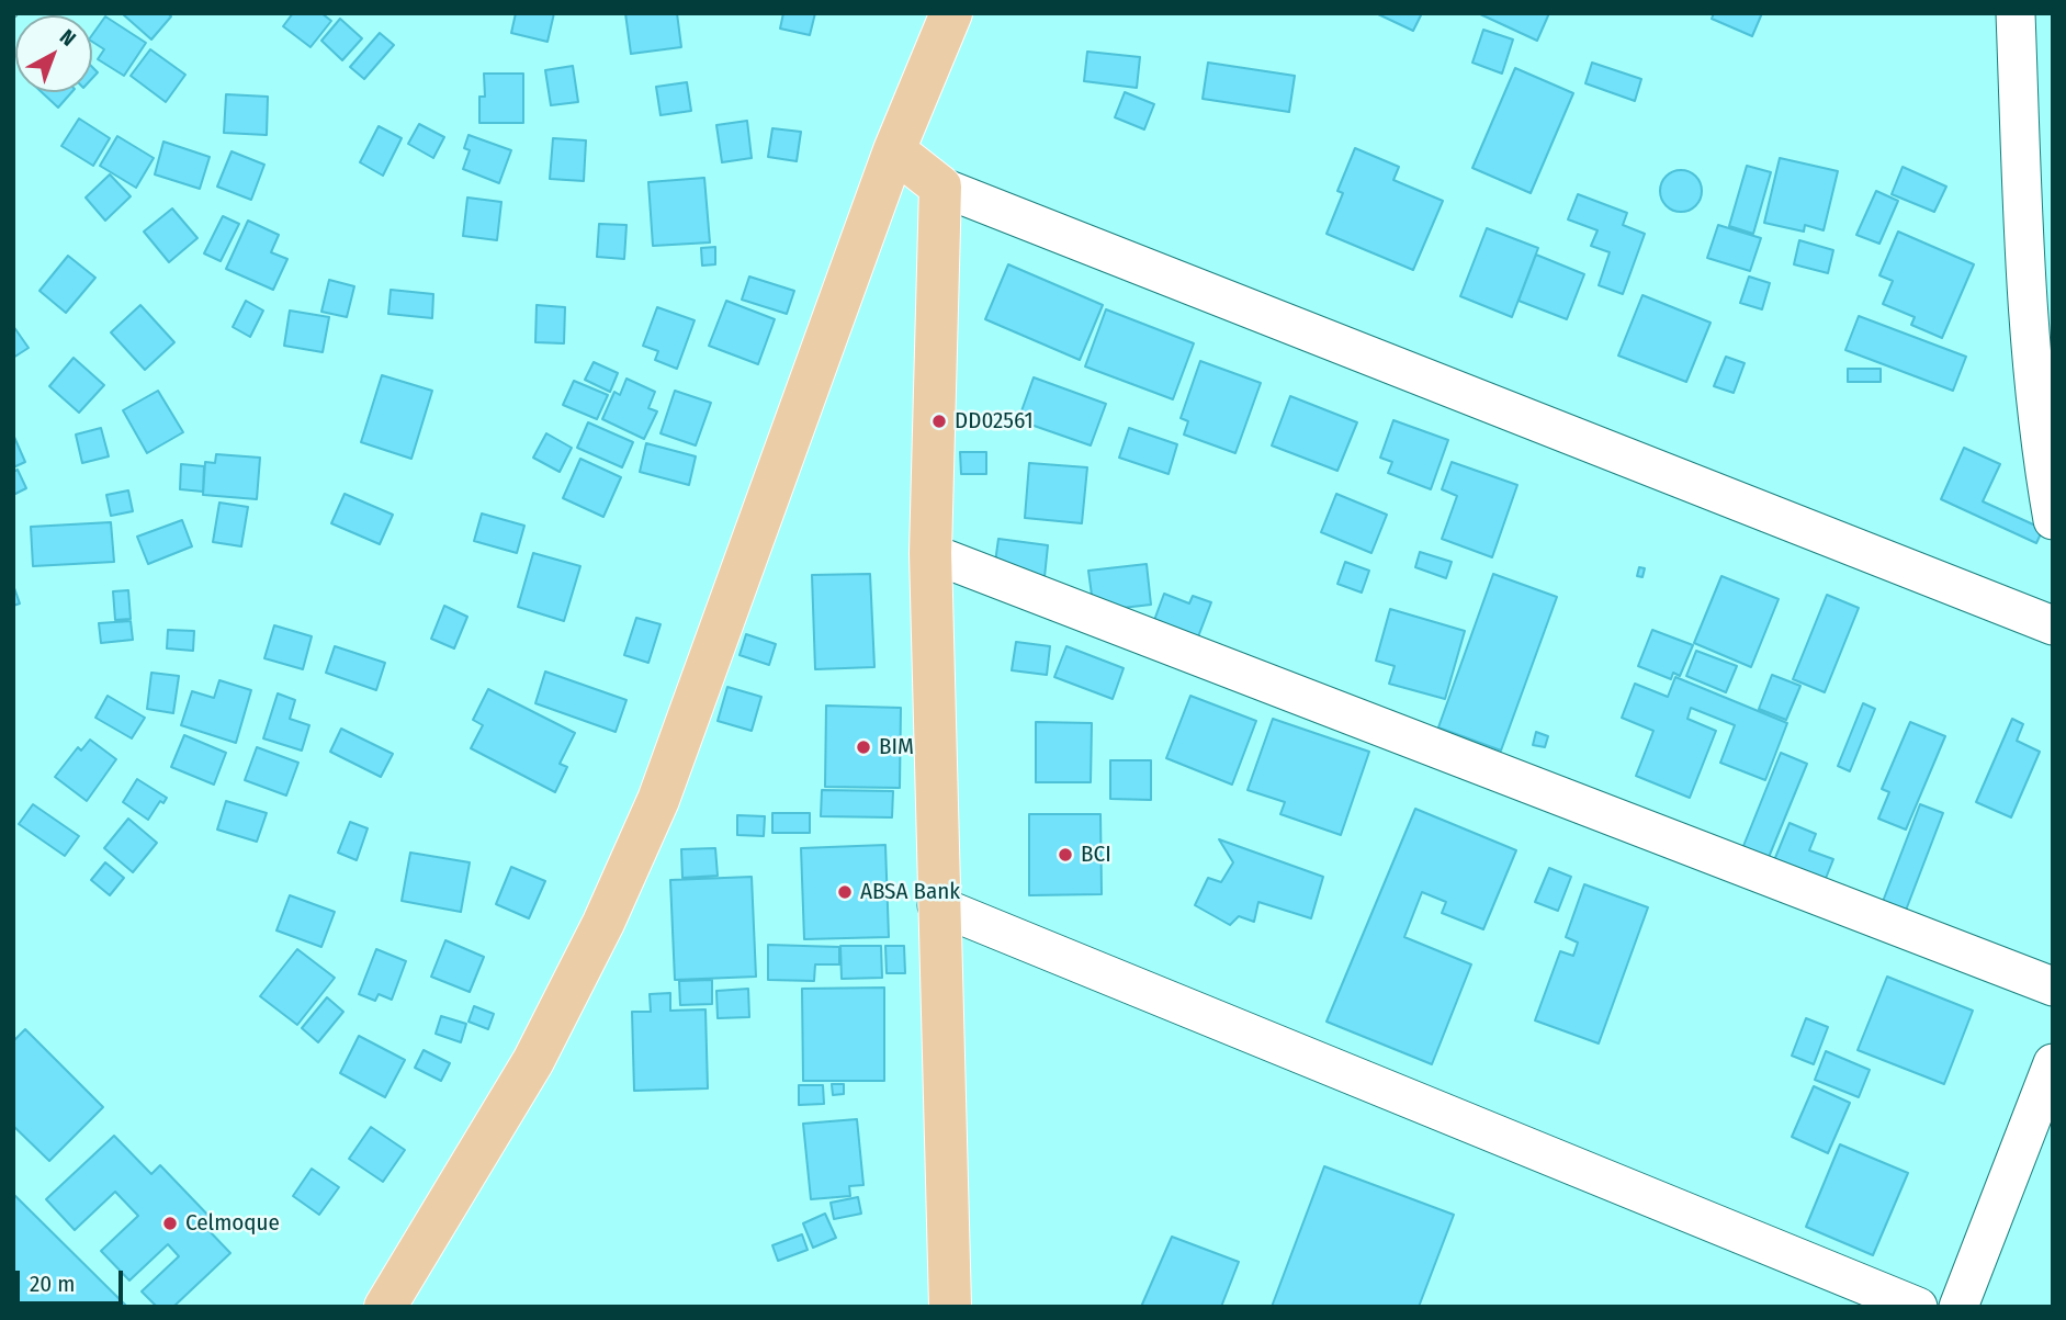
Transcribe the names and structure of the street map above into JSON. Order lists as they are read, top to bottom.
{
  "places": [
    "DD02561",
    "BIM",
    "BCI",
    "ABSA Bank",
    "Celmoque"
  ],
  "scale_bar": "20 m",
  "north": "top right"
}
